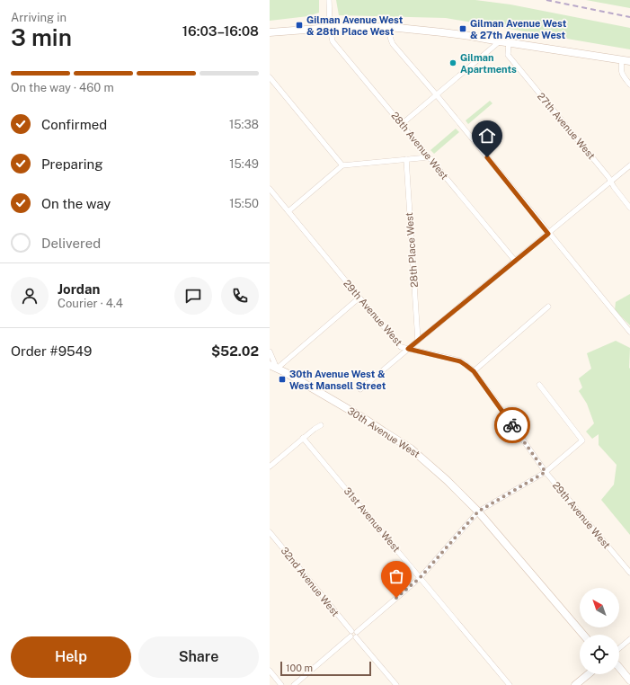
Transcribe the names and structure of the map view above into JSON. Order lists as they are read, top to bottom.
{
  "streets": {
    "street": [
      "27th Avenue West",
      "28th Avenue West",
      "28th Place West",
      "29th Avenue West",
      "30th Avenue West",
      "31st Avenue West",
      "32nd Avenue West"
    ]
  },
  "places": {
    "transit": ["Gilman Avenue West & 28th Place West", "Gilman Avenue West & 27th Avenue West", "30th Avenue West & West Mansell Street"],
    "other": ["Gilman Apartments"]
  },
  "scale_bar": "100 m",
  "north": "top left",
  "page": {
    "heading": ["3 min", "Arriving in", "16:03–16:08"],
    "panel": [
      "Jordan",
      "Courier · 4.4",
      "Order #9549",
      "$52.02"
    ],
    "bar": "On the way · 460 m",
    "list": [
      ["Confirmed", "15:38"],
      ["Preparing", "15:49"],
      ["On the way", "15:50"],
      "Delivered"
    ],
    "buttons": ["Help", "Share"],
    "scale": "100 m"
  }
}
